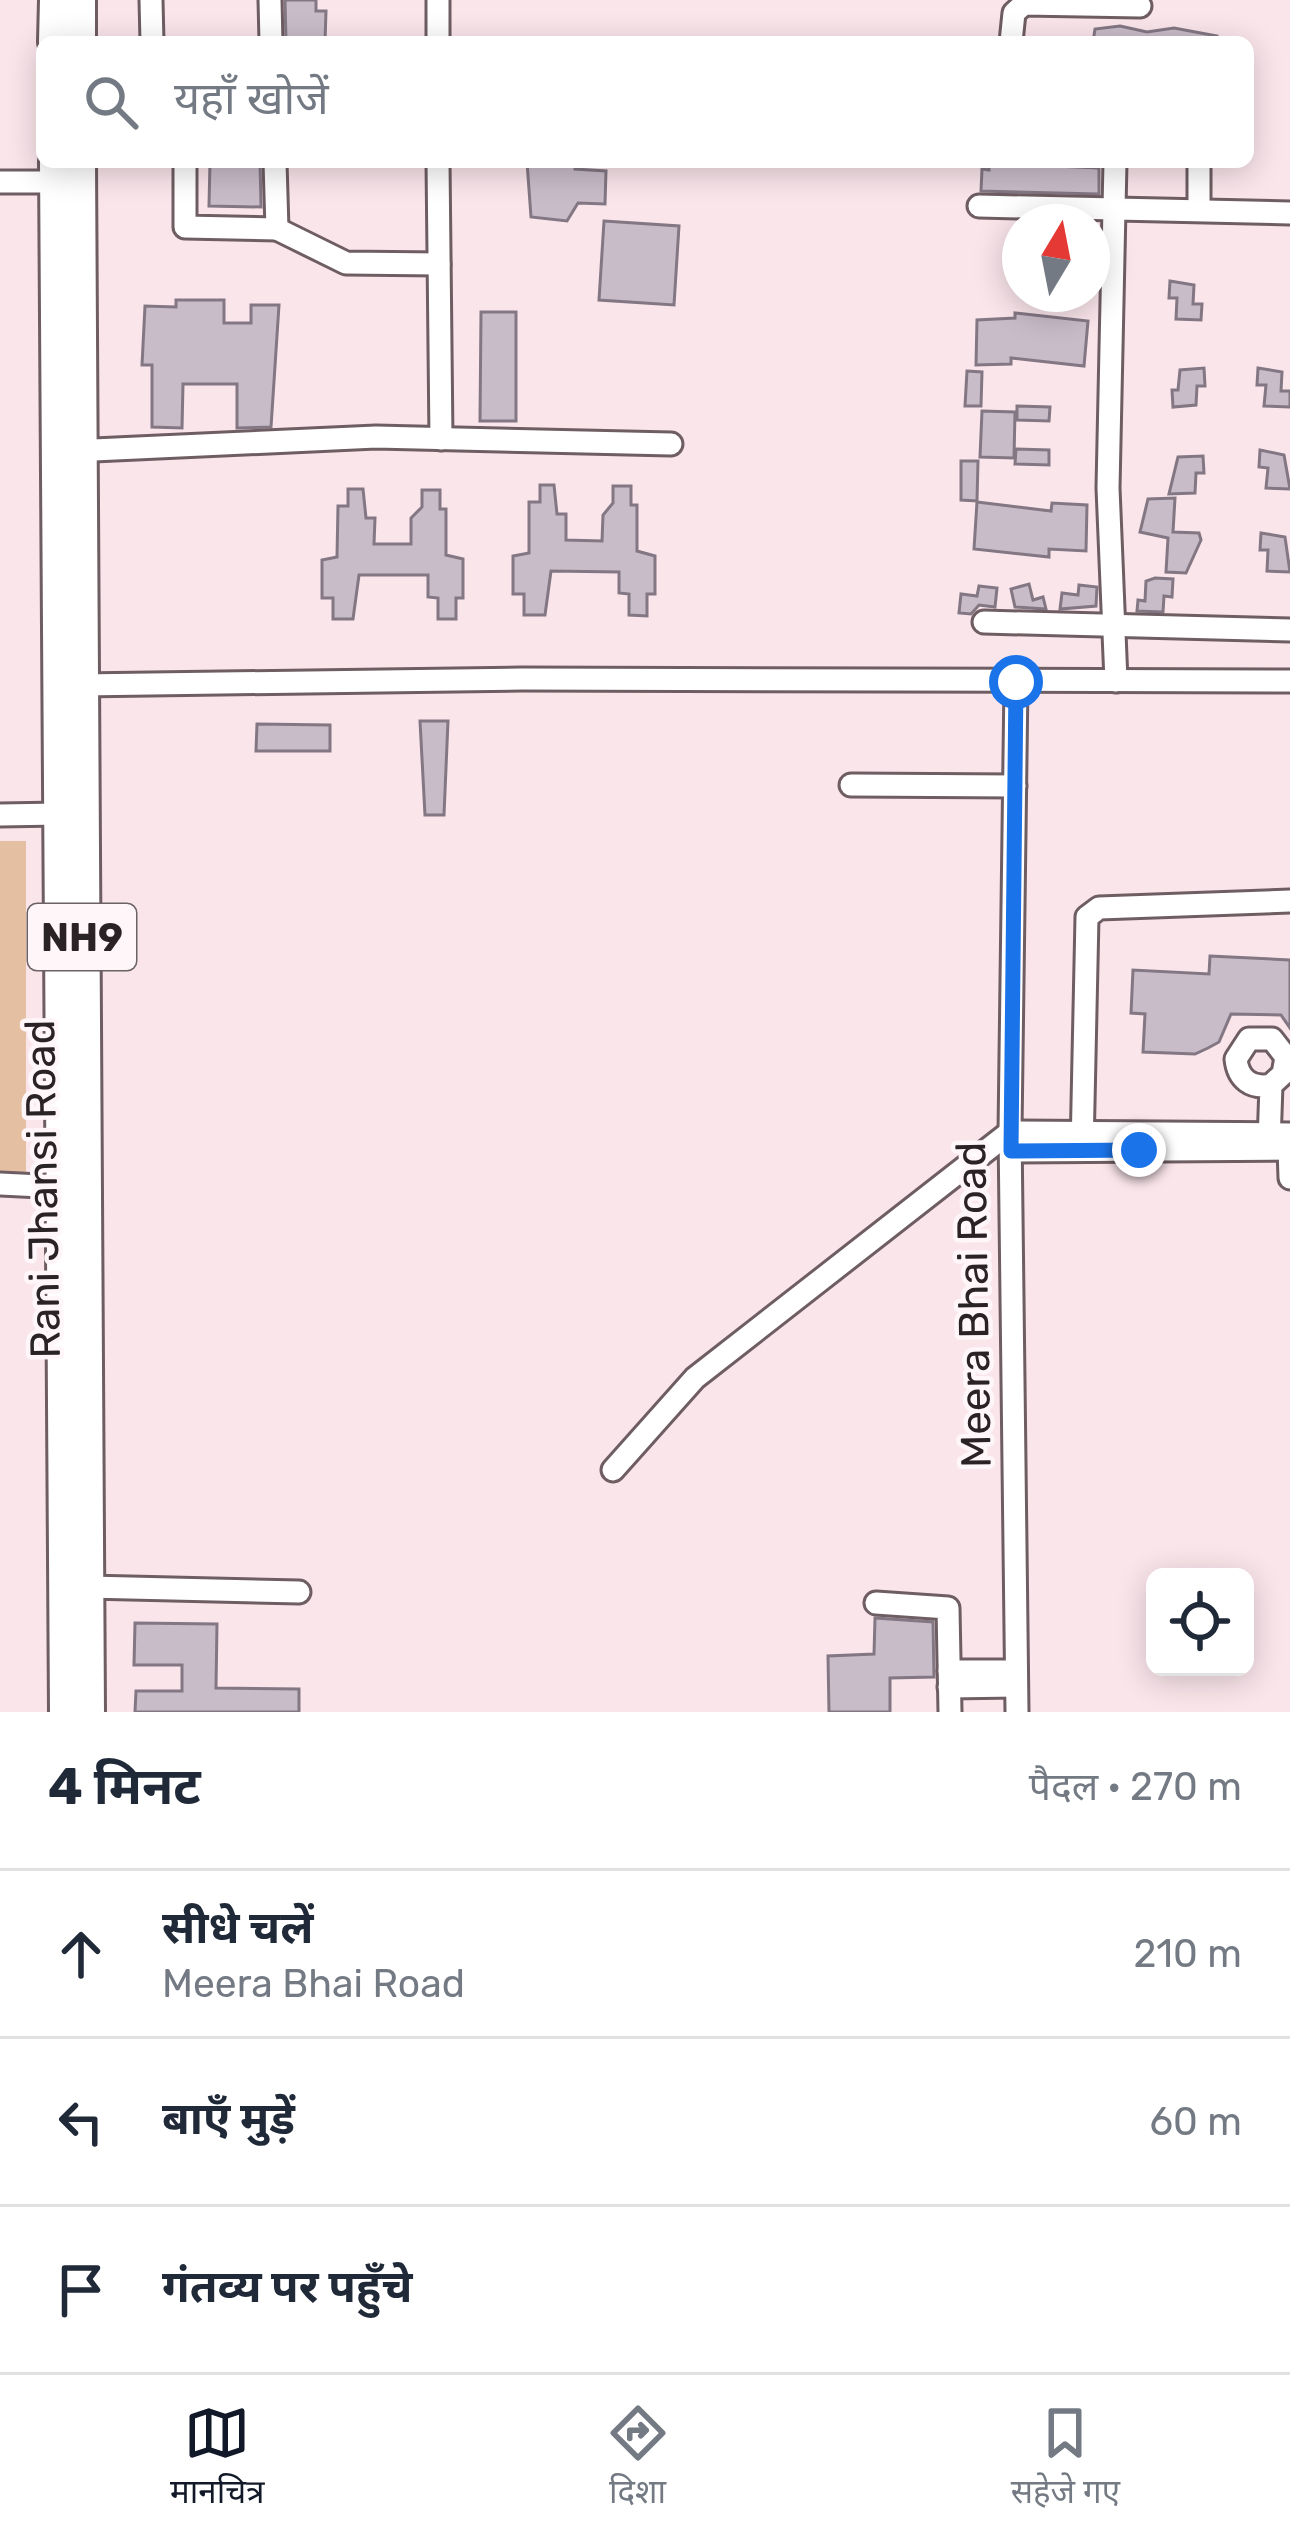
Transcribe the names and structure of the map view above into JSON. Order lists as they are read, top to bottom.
{
  "streets": {
    "highway": ["NH9", "Rani Jhansi Road"],
    "street": ["Meera Bhai Road"]
  },
  "north": "top",
  "page": {
    "search": "यहाँ खोजें",
    "heading": ["4 मिनट", "पैदल · 270 m"],
    "list": [
      ["सीधे चलें", "Meera Bhai Road", "210 m"],
      ["बाएँ मुड़ें", "60 m"],
      "गंतव्य पर पहुँचे"
    ],
    "nav": ["मानचित्र", "दिशा", "सहेजे गए"]
  }
}
